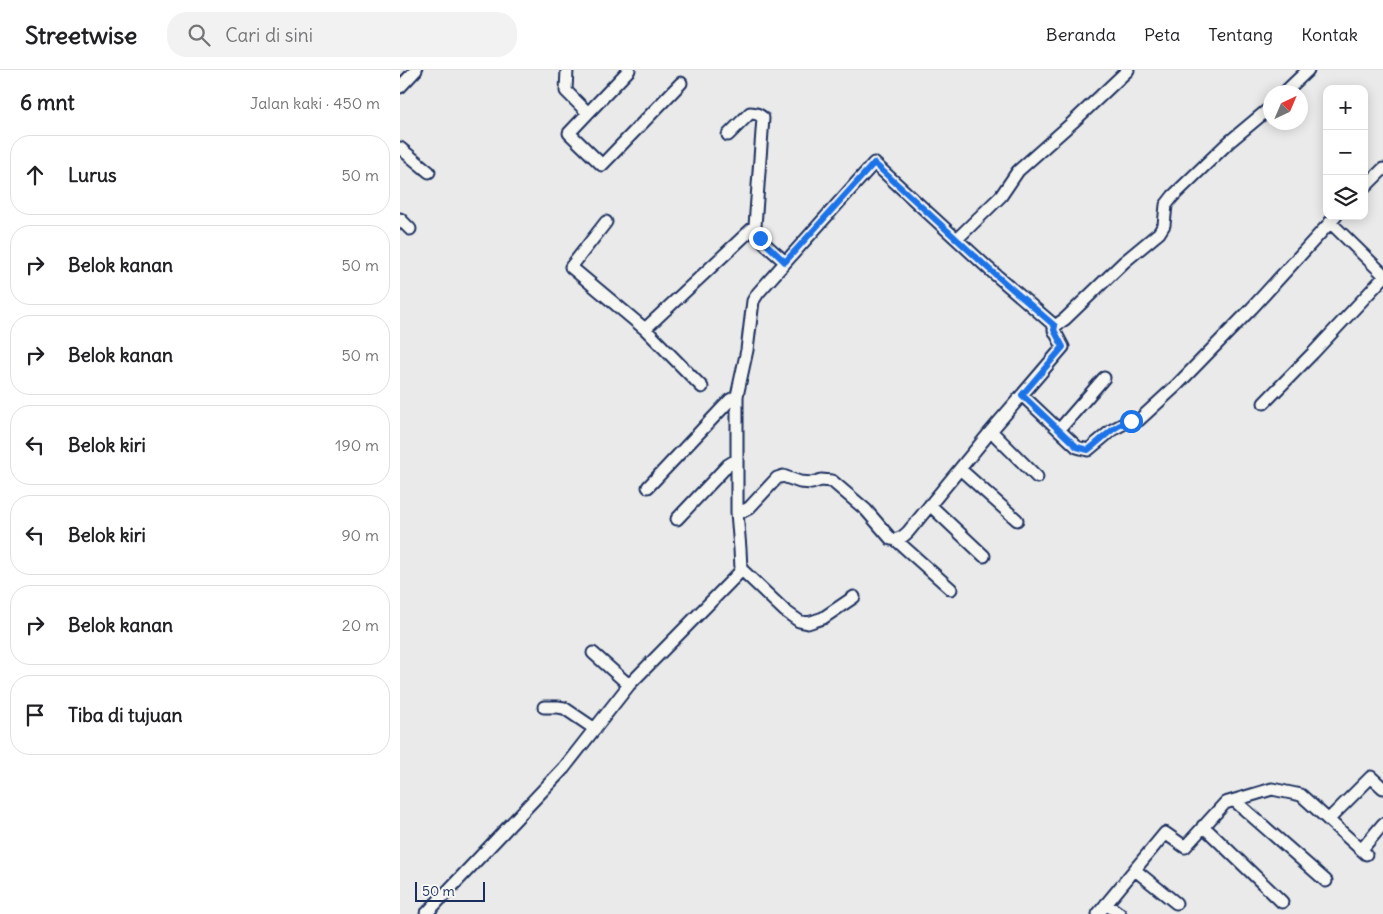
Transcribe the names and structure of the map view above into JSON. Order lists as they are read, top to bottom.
{
  "scale_bar": "50 m",
  "north": "top right",
  "page": {
    "header": "Streetwise",
    "search": "Cari di sini",
    "nav": [
      "Beranda",
      "Peta",
      "Tentang",
      "Kontak"
    ],
    "heading": ["6 mnt", "Jalan kaki · 450 m"],
    "map_buttons": ["+", "−"],
    "list": [
      ["Lurus", "50 m"],
      ["Belok kanan", "50 m"],
      ["Belok kanan", "50 m"],
      ["Belok kiri", "190 m"],
      ["Belok kiri", "90 m"],
      ["Belok kanan", "20 m"],
      "Tiba di tujuan"
    ],
    "scale": "50 m"
  }
}
